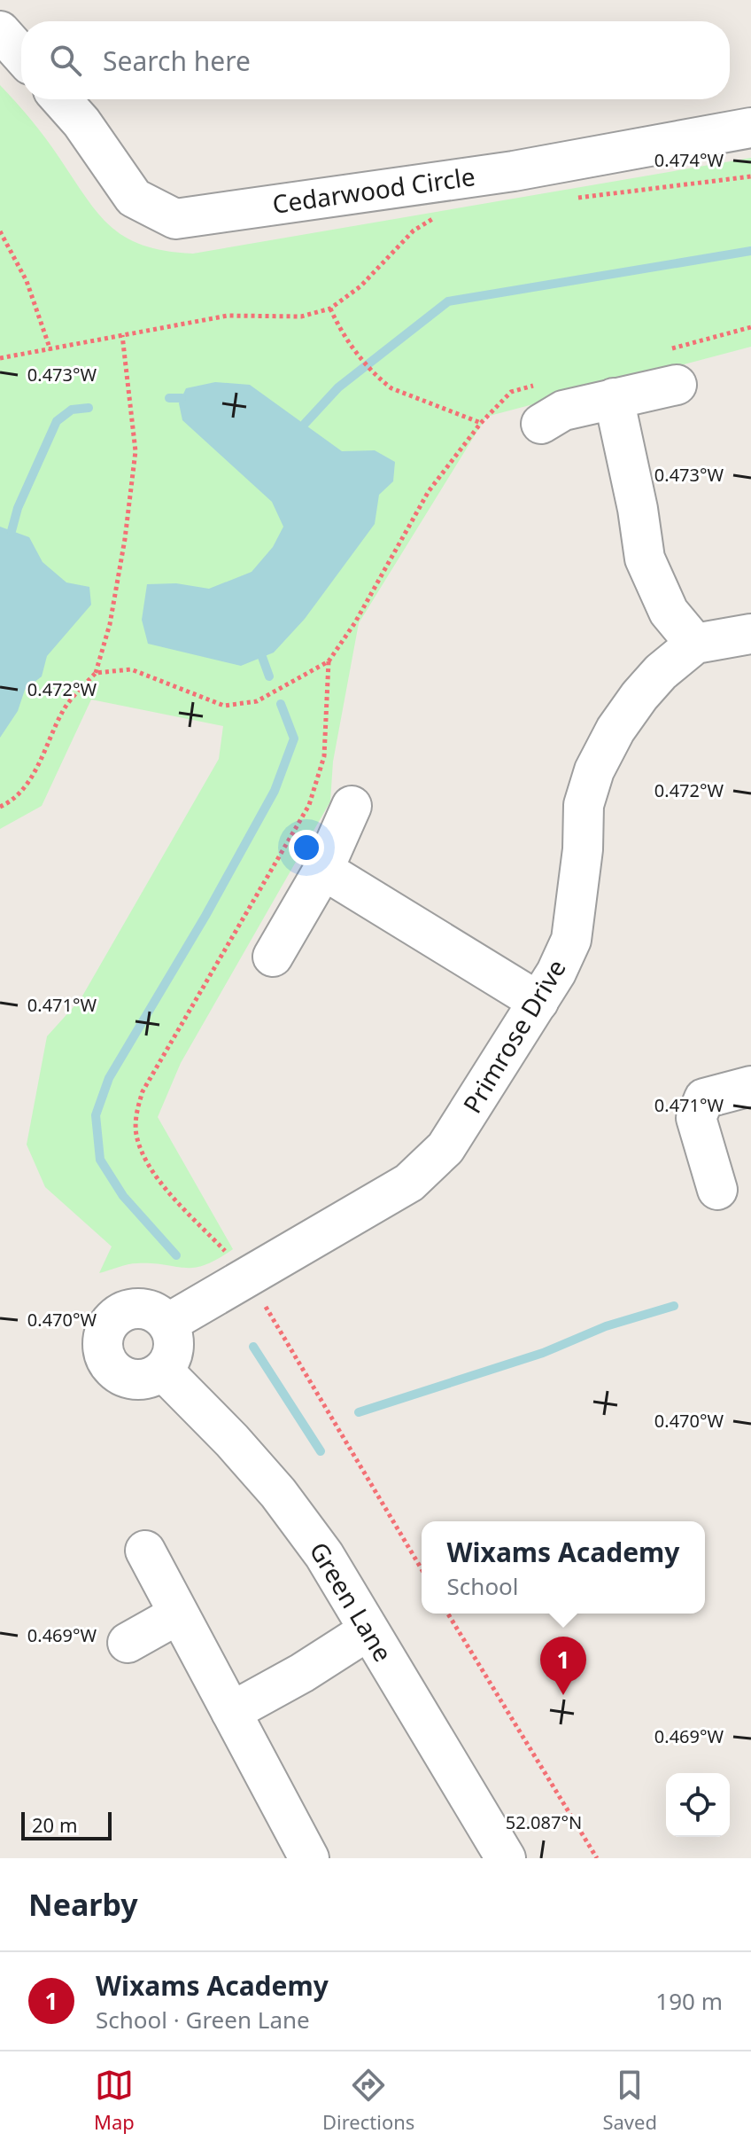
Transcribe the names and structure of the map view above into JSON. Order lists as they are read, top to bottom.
{
  "streets": {
    "street": ["Cedarwood Circle", "Primrose Drive", "Green Lane"]
  },
  "crossings": [
    ["Primrose Drive", "Green Lane"]
  ],
  "scale_bar": "20 m",
  "page": {
    "search": "Search here",
    "popup": ["Wixams Academy", "School"],
    "pins": "1",
    "scale": "20 m",
    "heading": "Nearby",
    "list": [
      {
        "mark": "1",
        "name": "Wixams Academy",
        "note": "School · Green Lane",
        "value": "190 m"
      }
    ],
    "nav": ["Map", "Directions", "Saved"]
  },
  "coordinates": [
    "0.474°W",
    "0.473°W",
    "0.472°W",
    "0.471°W",
    "0.470°W",
    "0.469°W",
    "52.087°N"
  ]
}
